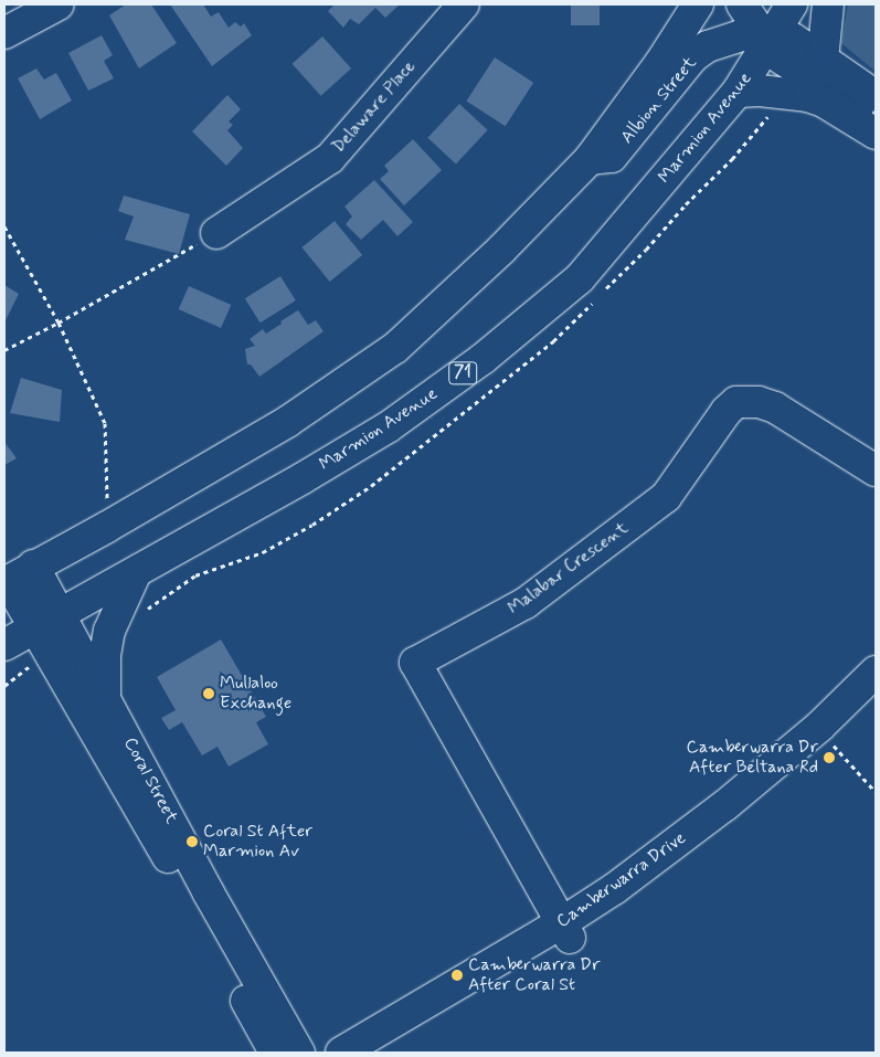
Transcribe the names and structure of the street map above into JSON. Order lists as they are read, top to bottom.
{
  "streets": {
    "main road": [
      "Albion Street",
      "Delaware Place",
      "Marmion Avenue",
      "71",
      "Malabar Crescent",
      "Coral Street",
      "Camberwarra Drive"
    ]
  },
  "crossings": [
    ["Albion Street", "Marmion Avenue"],
    ["Marmion Avenue", "Coral Street"],
    ["Malabar Crescent", "Camberwarra Drive"]
  ],
  "places": [
    "Mullaloo Exchange",
    "Camberwarra Dr After Beltana Rd",
    "Coral St After Marmion Av",
    "Camberwarra Dr After Coral St"
  ]
}
